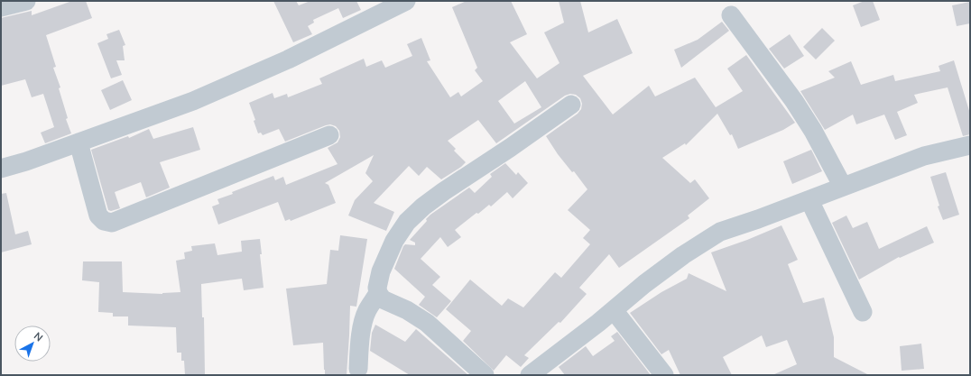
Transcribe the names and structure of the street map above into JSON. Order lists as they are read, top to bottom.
{
  "north": "top right"
}
